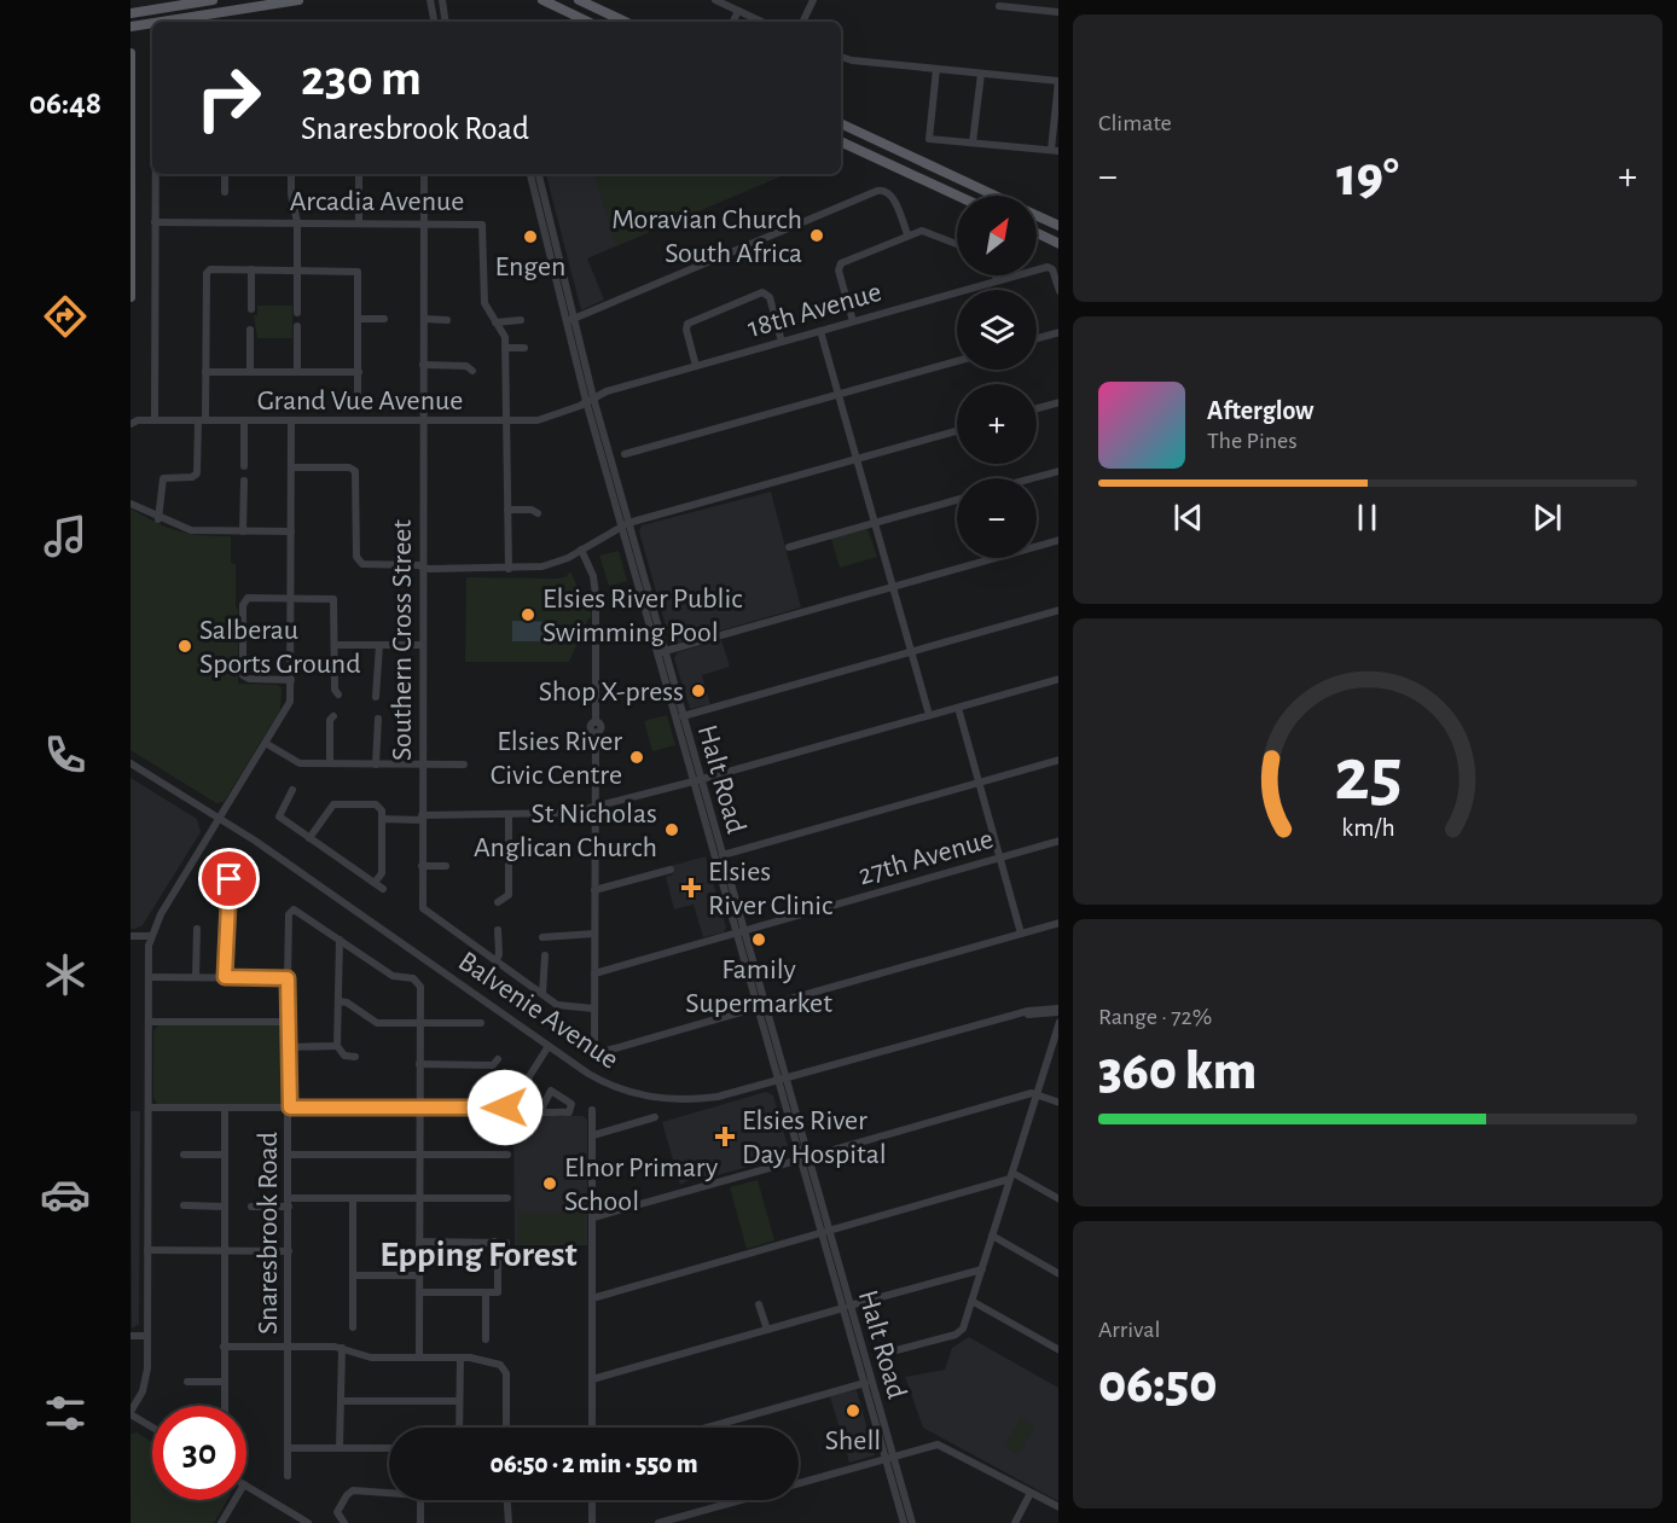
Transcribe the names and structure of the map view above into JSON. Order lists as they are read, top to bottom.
{
  "streets": {
    "street": [
      "Arcadia Avenue",
      "18th Avenue",
      "Grand Vue Avenue",
      "Southern Cross Street",
      "Halt Road",
      "27th Avenue",
      "Balvenie Avenue",
      "Snaresbrook Road"
    ]
  },
  "crossings": [
    ["Arcadia Avenue", "Grand Vue Avenue"],
    ["Arcadia Avenue", "Southern Cross Street"],
    ["18th Avenue", "Grand Vue Avenue"],
    ["18th Avenue", "Halt Road"],
    ["Grand Vue Avenue", "Southern Cross Street"],
    ["Grand Vue Avenue", "Halt Road"],
    ["Halt Road", "27th Avenue"],
    ["Halt Road", "Balvenie Avenue"]
  ],
  "districts": ["Epping Forest"],
  "places": {
    "other": [
      "Moravian Church South Africa",
      "Engen",
      "Elsies River Public Swimming Pool",
      "Salberau Sports Ground",
      "Shop X-press",
      "Elsies River Civic Centre",
      "St Nicholas Anglican Church",
      "Family Supermarket",
      "Elnor Primary School",
      "Shell"
    ],
    "health": ["Elsies River Clinic", "Elsies River Day Hospital"]
  },
  "north": "top right",
  "page": {
    "tabs": "06:48",
    "tile": [
      "Climate",
      ["Range · 72%", "360 km"],
      ["Arrival", "06:50"]
    ],
    "turn": ["230 m", "Snaresbrook Road"],
    "heat": ["−", "19°", "+"],
    "map_buttons": ["+", "−"],
    "song": ["Afterglow", "The Pines"],
    "limit": "30",
    "trip": "06:50 · 2 min · 550 m",
    "gauge": ["25", "km/h"]
  }
}
